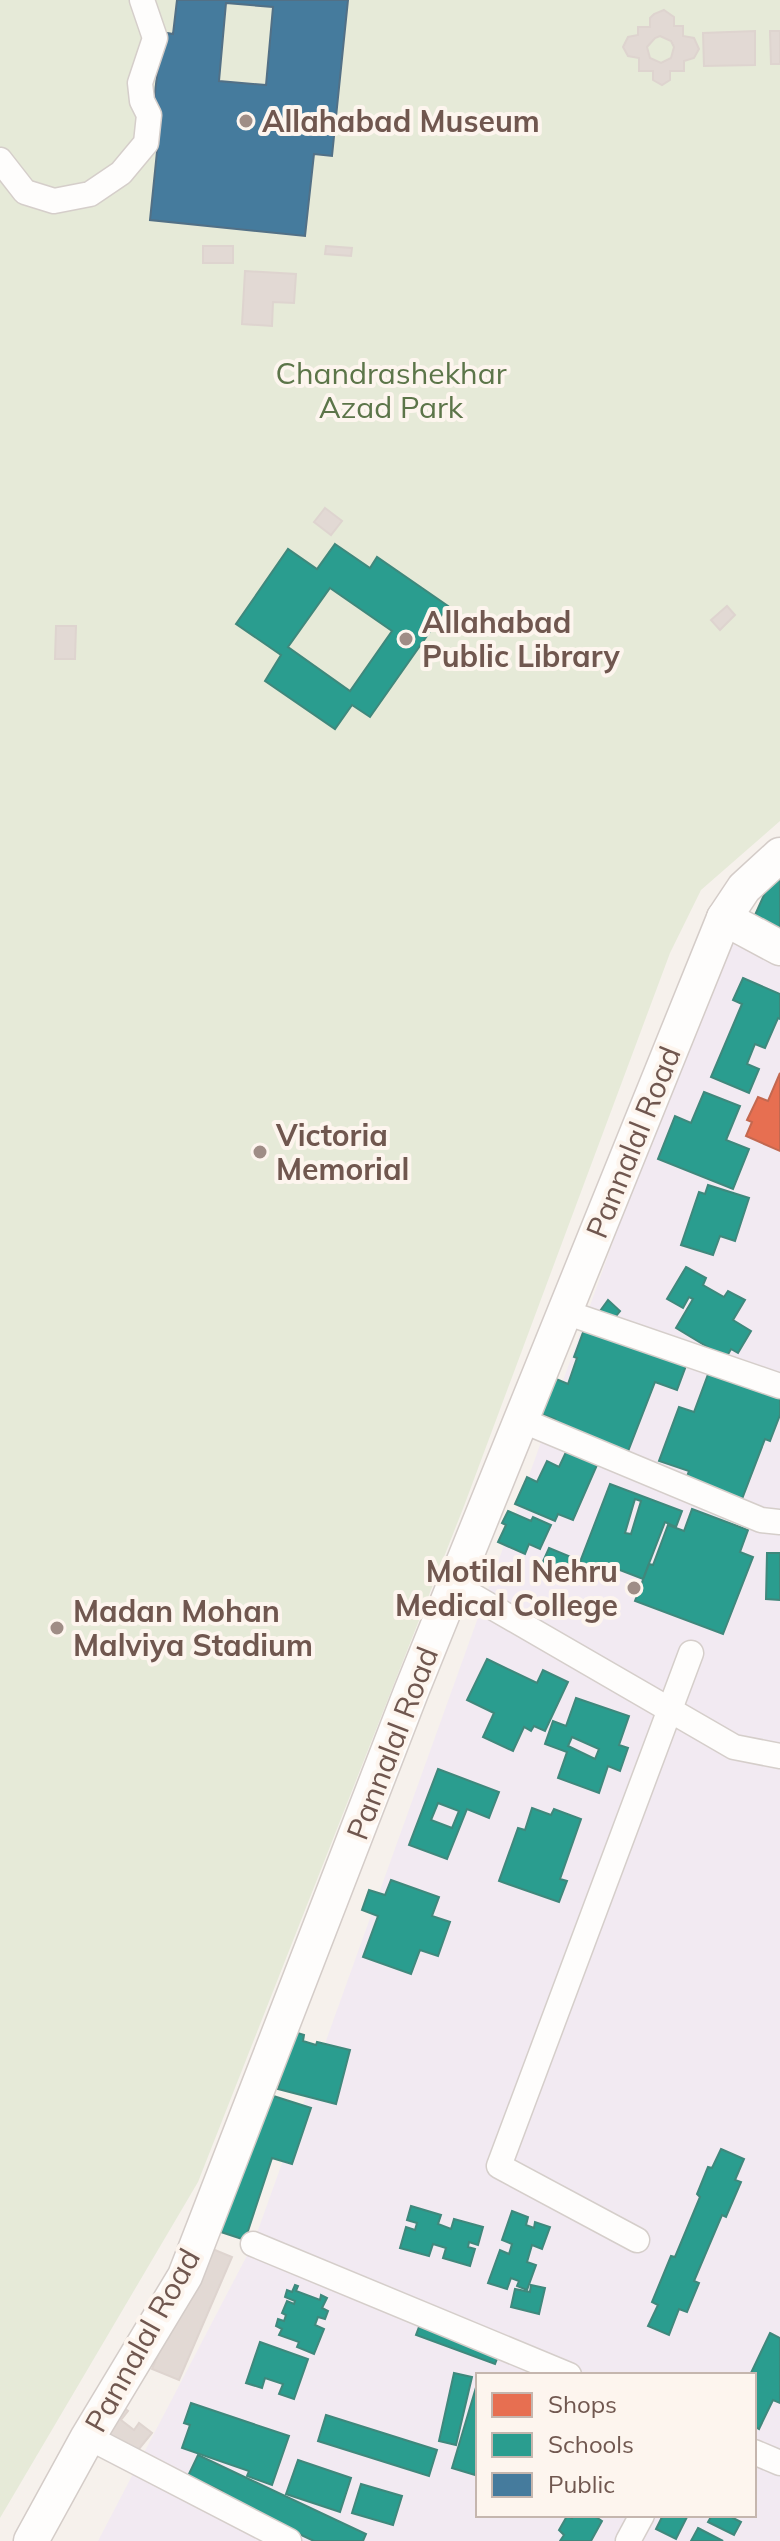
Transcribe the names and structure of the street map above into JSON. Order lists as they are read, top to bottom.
{
  "streets": {
    "street": ["Pannalal Road"]
  },
  "parks": ["Chandrashekhar Azad Park"],
  "places": [
    "Allahabad Museum",
    "Allahabad Public Library",
    "Victoria Memorial",
    "Motilal Nehru Medical College",
    "Madan Mohan Malviya Stadium"
  ],
  "legend": ["Shops", "Schools", "Public"]
}
